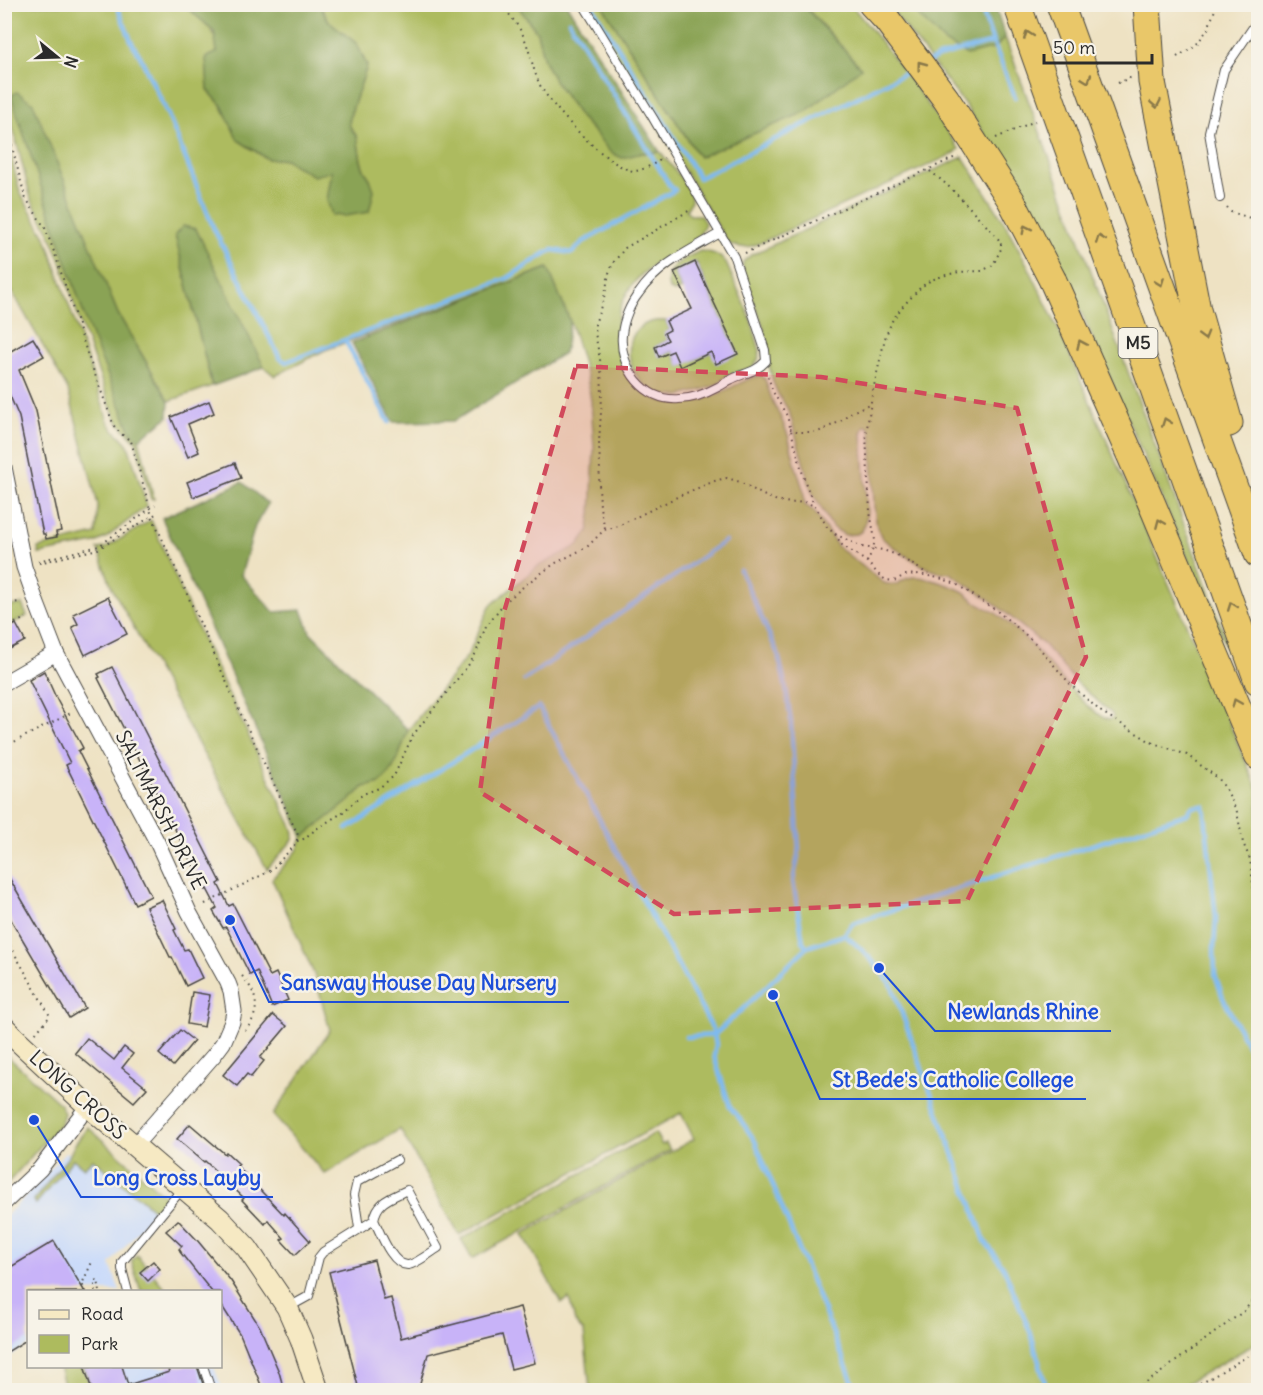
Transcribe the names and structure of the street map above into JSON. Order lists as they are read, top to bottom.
{
  "streets": {
    "highway": ["M5"],
    "street": ["SALTMARSH DRIVE", "LONG CROSS"]
  },
  "crossings": [
    ["SALTMARSH DRIVE", "LONG CROSS"]
  ],
  "places": [
    "Sansway House Day Nursery",
    "Newlands Rhine",
    "St Bede's Catholic College",
    "Long Cross Layby"
  ],
  "legend": ["Road", "Park"],
  "scale_bar": "50 m",
  "north": "right"
}
